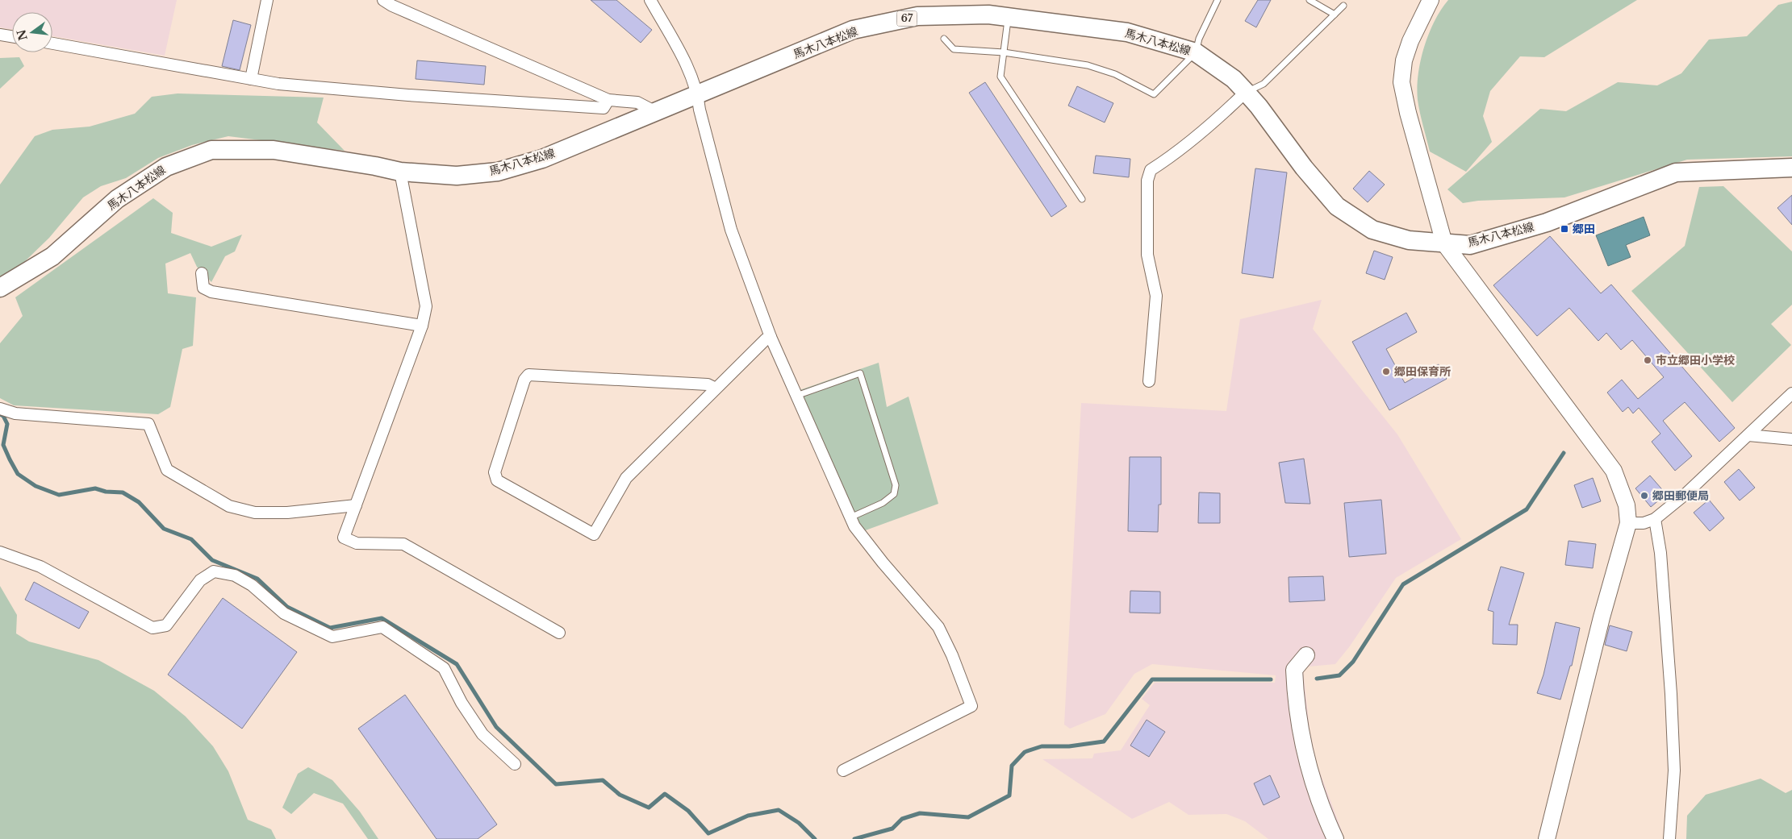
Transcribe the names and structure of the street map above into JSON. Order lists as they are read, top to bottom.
{
  "streets": {
    "main road": ["67", "馬木八本松線"]
  },
  "places": {
    "transit": ["郷田"],
    "other": ["市立郷田小学校", "郷田保育所", "郷田郵便局"]
  },
  "north": "left"
}
